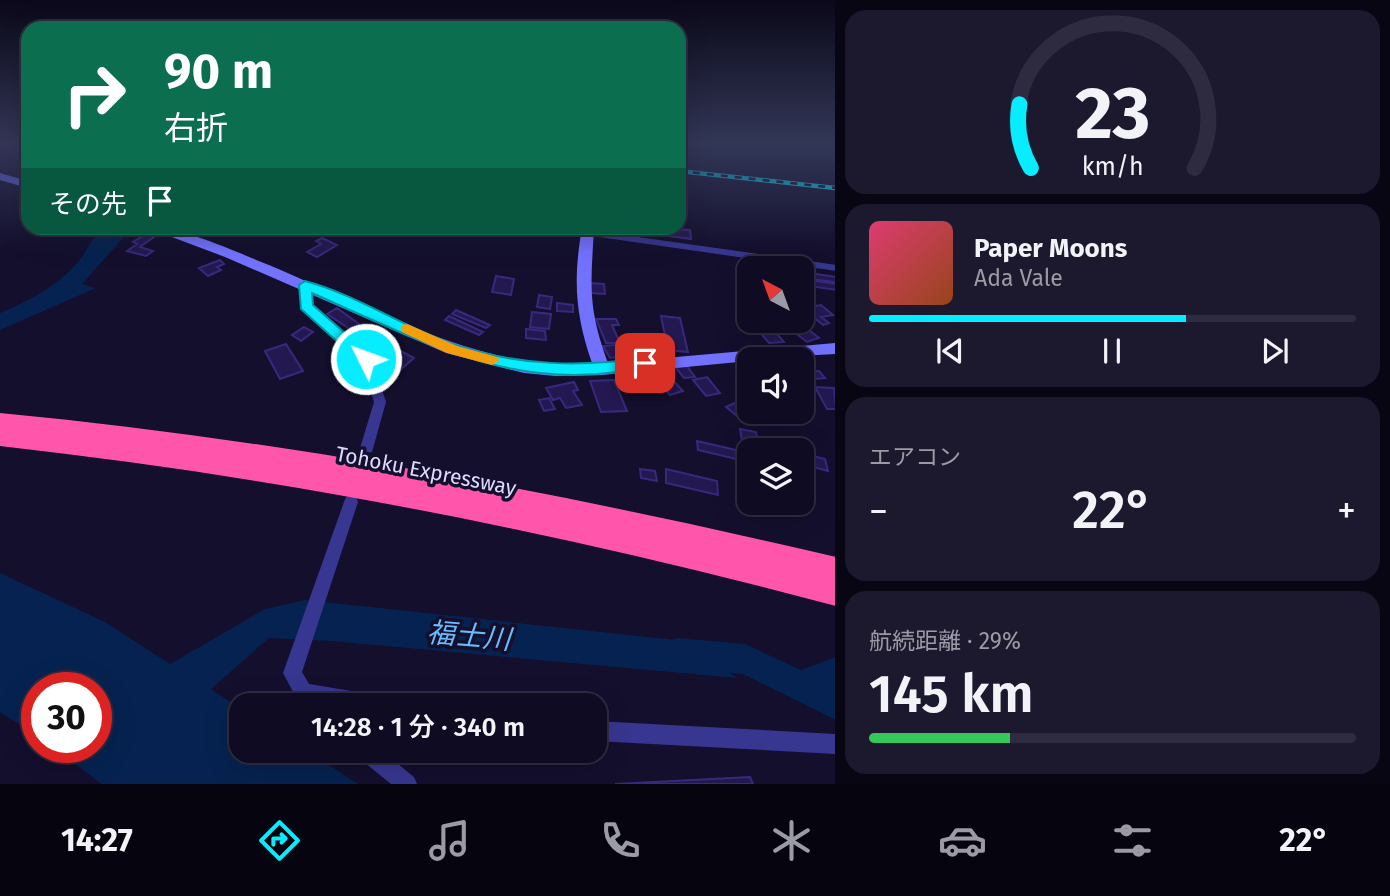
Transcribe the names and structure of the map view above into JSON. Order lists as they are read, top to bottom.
{
  "streets": {
    "highway": ["Tohoku Expressway"]
  },
  "water": ["福士川"],
  "north": "top left",
  "page": {
    "turn": ["90 m", "右折"],
    "then": "その先",
    "song": ["Paper Moons", "Ada Vale"],
    "tile": [
      "エアコン",
      ["航続距離 · 29%", "145 km"]
    ],
    "heat": ["−", "22°", "+"],
    "limit": "30",
    "trip": "14:28 · 1 分 · 340 m",
    "tabs": ["14:27", "22°"],
    "gauge": ["23", "km/h"]
  }
}
